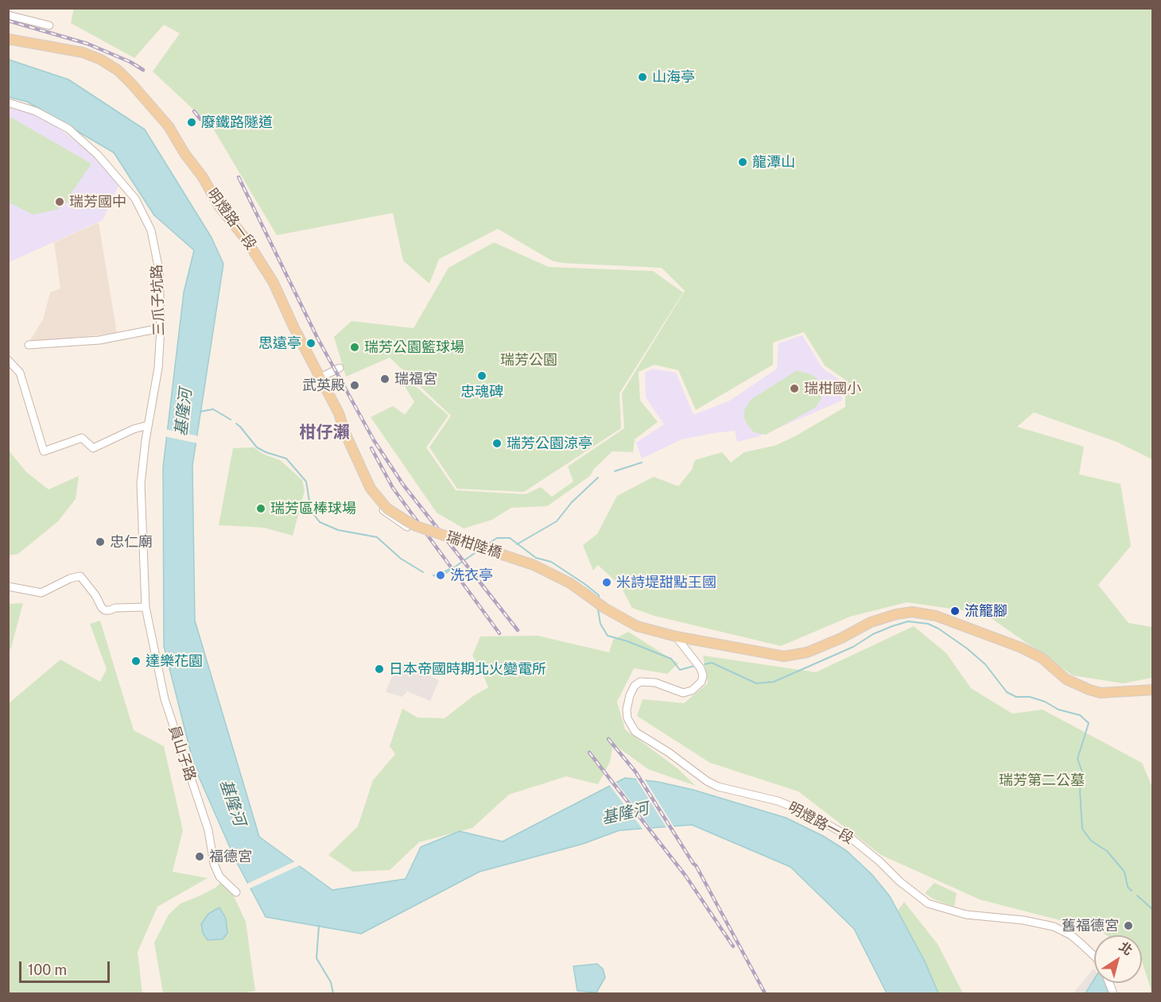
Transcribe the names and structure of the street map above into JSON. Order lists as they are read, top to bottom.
{
  "streets": {
    "main road": ["明燈路一段", "瑞柑陸橋"],
    "street": ["三爪子坑路", "員山子路"]
  },
  "crossings": [
    ["明燈路一段", "瑞柑陸橋"],
    ["三爪子坑路", "員山子路"]
  ],
  "districts": ["柑仔瀨"],
  "water": ["基隆河"],
  "parks": ["瑞芳公園", "瑞芳第二公墓"],
  "places": [
    "山海亭",
    "廢鐵路隧道",
    "龍潭山",
    "瑞芳國中",
    "思遠亭",
    "瑞芳公園籃球場",
    "忠魂碑",
    "瑞福宮",
    "武英殿",
    "瑞柑國小",
    "瑞芳公園涼亭",
    "瑞芳區棒球場",
    "忠仁廟",
    "洗衣亭",
    "米詩堤甜點王國",
    "流籠腳",
    "達樂花園",
    "日本帝國時期北火變電所",
    "福德宮",
    "舊福德宮"
  ],
  "scale_bar": "100 m",
  "north": "top right"
}
